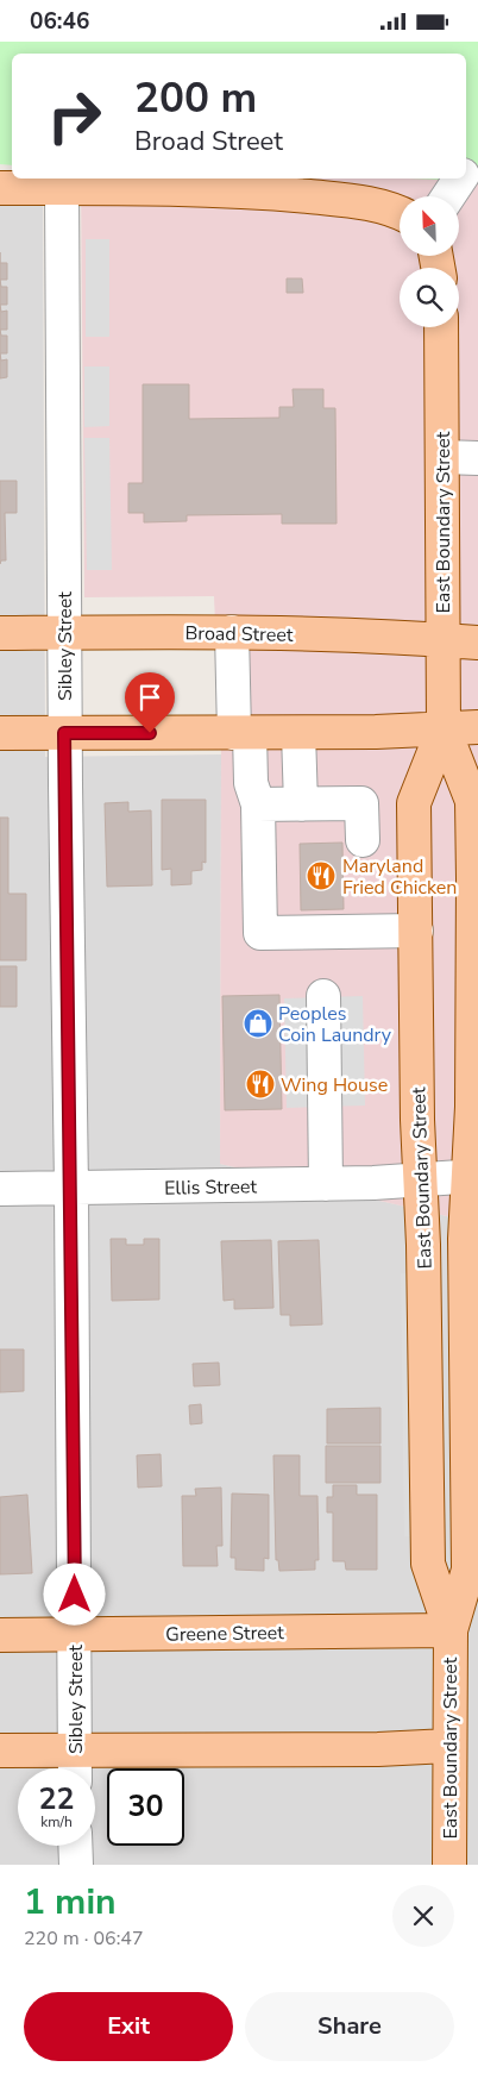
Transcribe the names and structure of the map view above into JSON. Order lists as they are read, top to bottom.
{
  "streets": {
    "main road": ["East Boundary Street", "Broad Street", "Greene Street"],
    "street": ["Sibley Street", "Ellis Street"]
  },
  "crossings": [
    ["East Boundary Street", "Broad Street"],
    ["East Boundary Street", "Ellis Street"],
    ["East Boundary Street", "Greene Street"],
    ["Broad Street", "Sibley Street"],
    ["Sibley Street", "Ellis Street"],
    ["Sibley Street", "Greene Street"]
  ],
  "places": {
    "restaurant": ["Maryland Fried Chicken", "Wing House"],
    "shop": ["Peoples Coin Laundry"]
  },
  "north": "top left",
  "page": {
    "status": "06:46",
    "turn": ["200 m", "Broad Street"],
    "speed": "22 km/h",
    "limit": "30",
    "heading": ["1 min", "220 m · 06:47"],
    "buttons": ["Exit", "Share"]
  }
}
